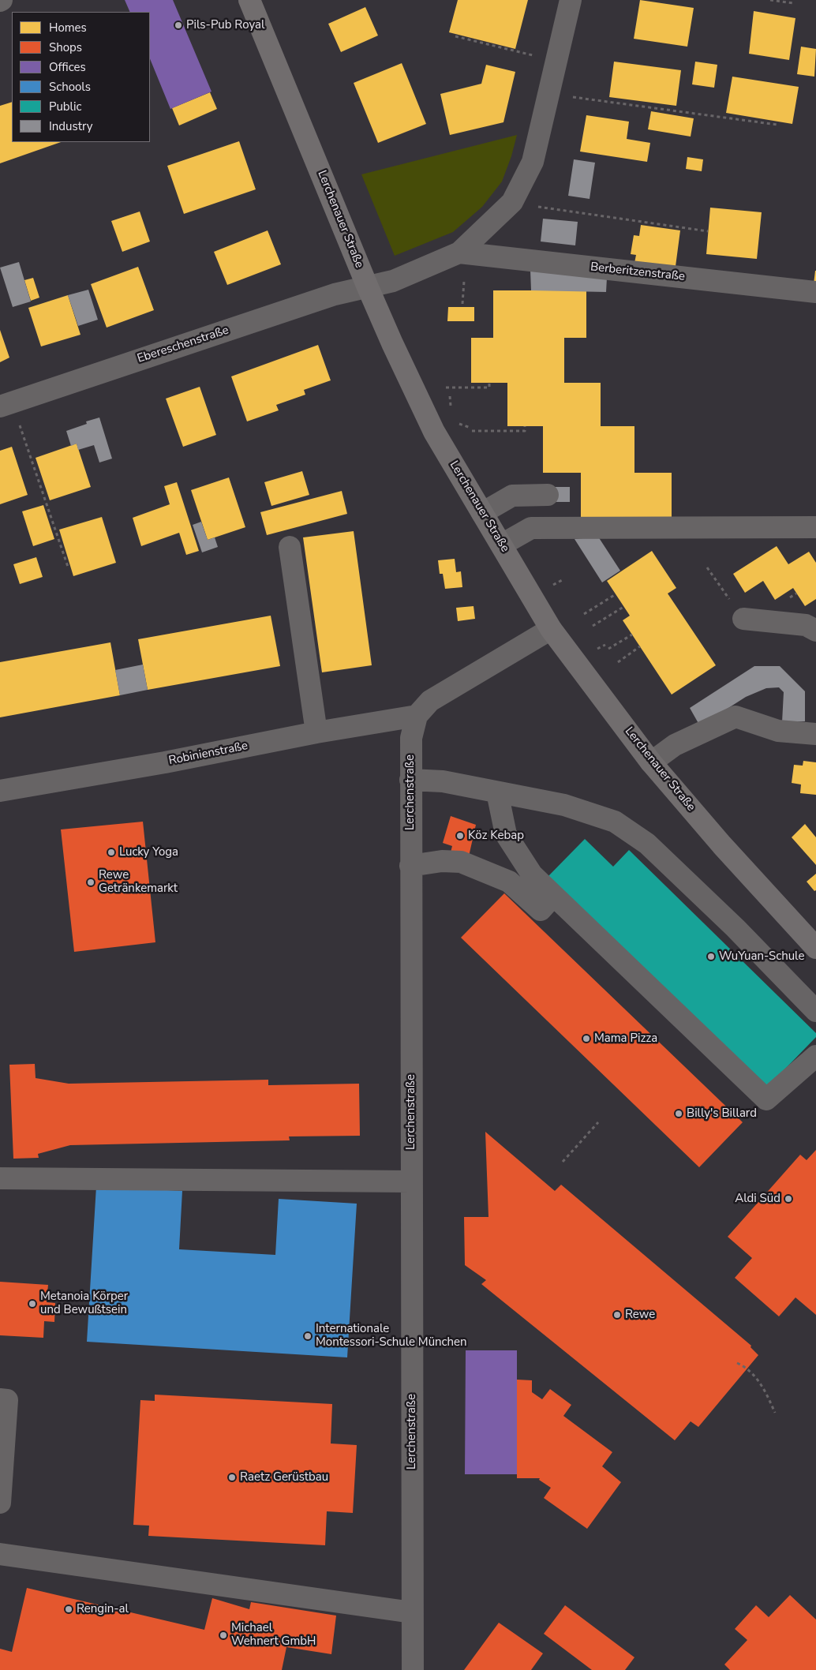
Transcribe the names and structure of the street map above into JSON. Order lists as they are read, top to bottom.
{
  "streets": {
    "main road": ["Lerchenauer Straße"],
    "street": [
      "Berberitzenstraße",
      "Ebereschenstraße",
      "Robinienstraße",
      "Lerchenstraße"
    ]
  },
  "crossings": [
    ["Lerchenauer Straße", "Berberitzenstraße"],
    ["Lerchenauer Straße", "Ebereschenstraße"],
    ["Lerchenauer Straße", "Lerchenstraße"],
    ["Berberitzenstraße", "Ebereschenstraße"],
    ["Robinienstraße", "Lerchenstraße"]
  ],
  "places": [
    "Pils-Pub Royal",
    "Köz Kebap",
    "Lucky Yoga",
    "Rewe Getränkemarkt",
    "WuYuan-Schule",
    "Mama Pizza",
    "Billy's Billard",
    "Aldi Süd",
    "Metanoia Körper und Bewußtsein",
    "Rewe",
    "Internationale Montessori-Schule München",
    "Raetz Gerüstbau",
    "Rengin-al",
    "Michael Wehnert GmbH"
  ],
  "legend": [
    "Homes",
    "Shops",
    "Offices",
    "Schools",
    "Public",
    "Industry"
  ]
}
